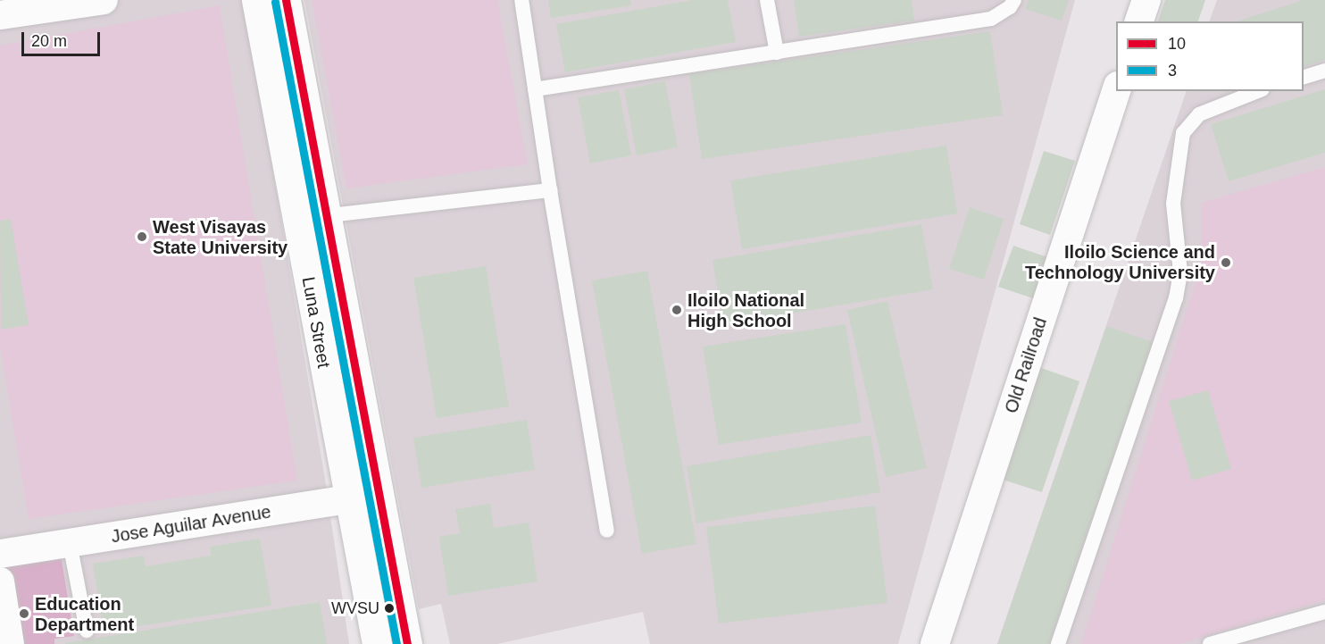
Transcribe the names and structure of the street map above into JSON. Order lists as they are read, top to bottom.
{
  "streets": {
    "main road": ["Luna Street"],
    "street": ["Old Railroad", "Jose Aguilar Avenue"]
  },
  "crossings": [
    ["Luna Street", "Jose Aguilar Avenue"]
  ],
  "places": [
    "West Visayas State University",
    "Iloilo Science and Technology University",
    "Iloilo National High School",
    "WVSU",
    "Education Department"
  ],
  "lines": ["transit line 10", "transit line 3"],
  "legend": ["10", "3"],
  "scale_bar": "20 m"
}
